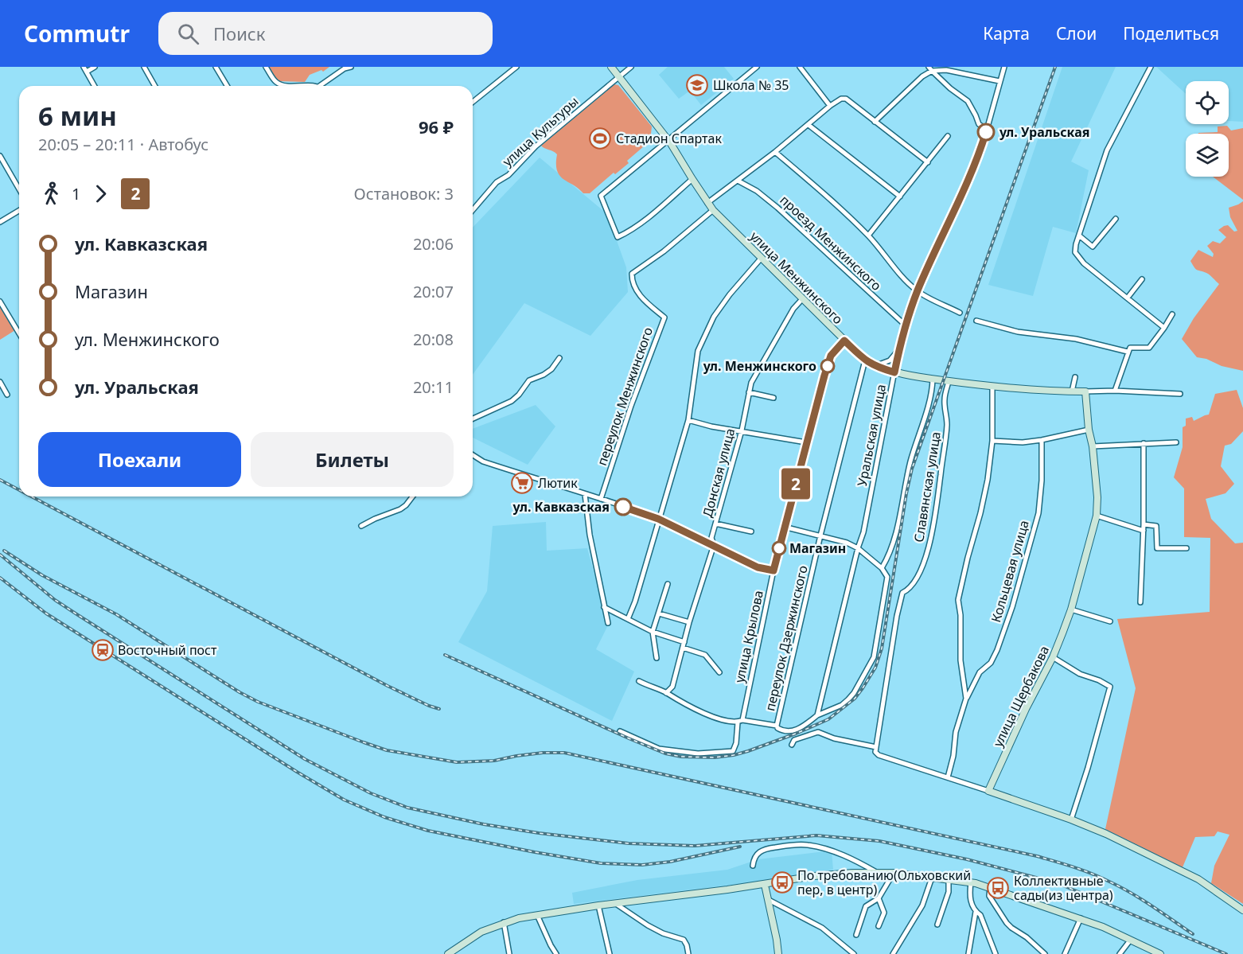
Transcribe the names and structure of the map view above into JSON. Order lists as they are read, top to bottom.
{
  "streets": {
    "street": [
      "улица Культуры",
      "проезд Менжинского",
      "улица Менжинского",
      "переулок Менжинского",
      "Уральская улица",
      "Донская улица",
      "Славянская улица",
      "Кольцевая улица",
      "улица Крылова",
      "переулок Дзержинского",
      "улица Щербакова"
    ]
  },
  "crossings": [
    ["улица Культуры", "улица Менжинского"],
    ["проезд Менжинского", "Уральская улица"],
    ["улица Менжинского", "переулок Менжинского"],
    ["улица Менжинского", "Уральская улица"],
    ["улица Менжинского", "Донская улица"],
    ["улица Менжинского", "Славянская улица"],
    ["улица Менжинского", "Кольцевая улица"],
    ["улица Менжинского", "улица Крылова"],
    ["улица Менжинского", "переулок Дзержинского"],
    ["улица Менжинского", "улица Щербакова"],
    ["Славянская улица", "Кольцевая улица"]
  ],
  "places": {
    "school or university": ["Школа № 35"],
    "other": [
      "ул. Уральская",
      "ул. Менжинского",
      "ул. Кавказская",
      "Магазин"
    ],
    "sports": ["Стадион Спартак"],
    "supermarket": ["Лютик"],
    "station": ["Восточный пост"],
    "bus stop": ["По требованию(Ольховский пер, в центр)", "Коллективные сады(из центра)"]
  },
  "lines": ["bus line 2"],
  "page": {
    "header": "Commutr",
    "search": "Поиск",
    "nav": ["Карта", "Слои", "Поделиться"],
    "on_map": "2",
    "heading": ["6 мин", "20:05 – 20:11 · Автобус", "96 ₽"],
    "legs": ["1", "2", "Остановок: 3"],
    "list": [
      {
        "name": "ул. Кавказская",
        "value": "20:06"
      },
      {
        "name": "Магазин",
        "value": "20:07"
      },
      {
        "name": "ул. Менжинского",
        "value": "20:08"
      },
      {
        "name": "ул. Уральская",
        "value": "20:11"
      }
    ],
    "buttons": ["Поехали", "Билеты"]
  }
}
